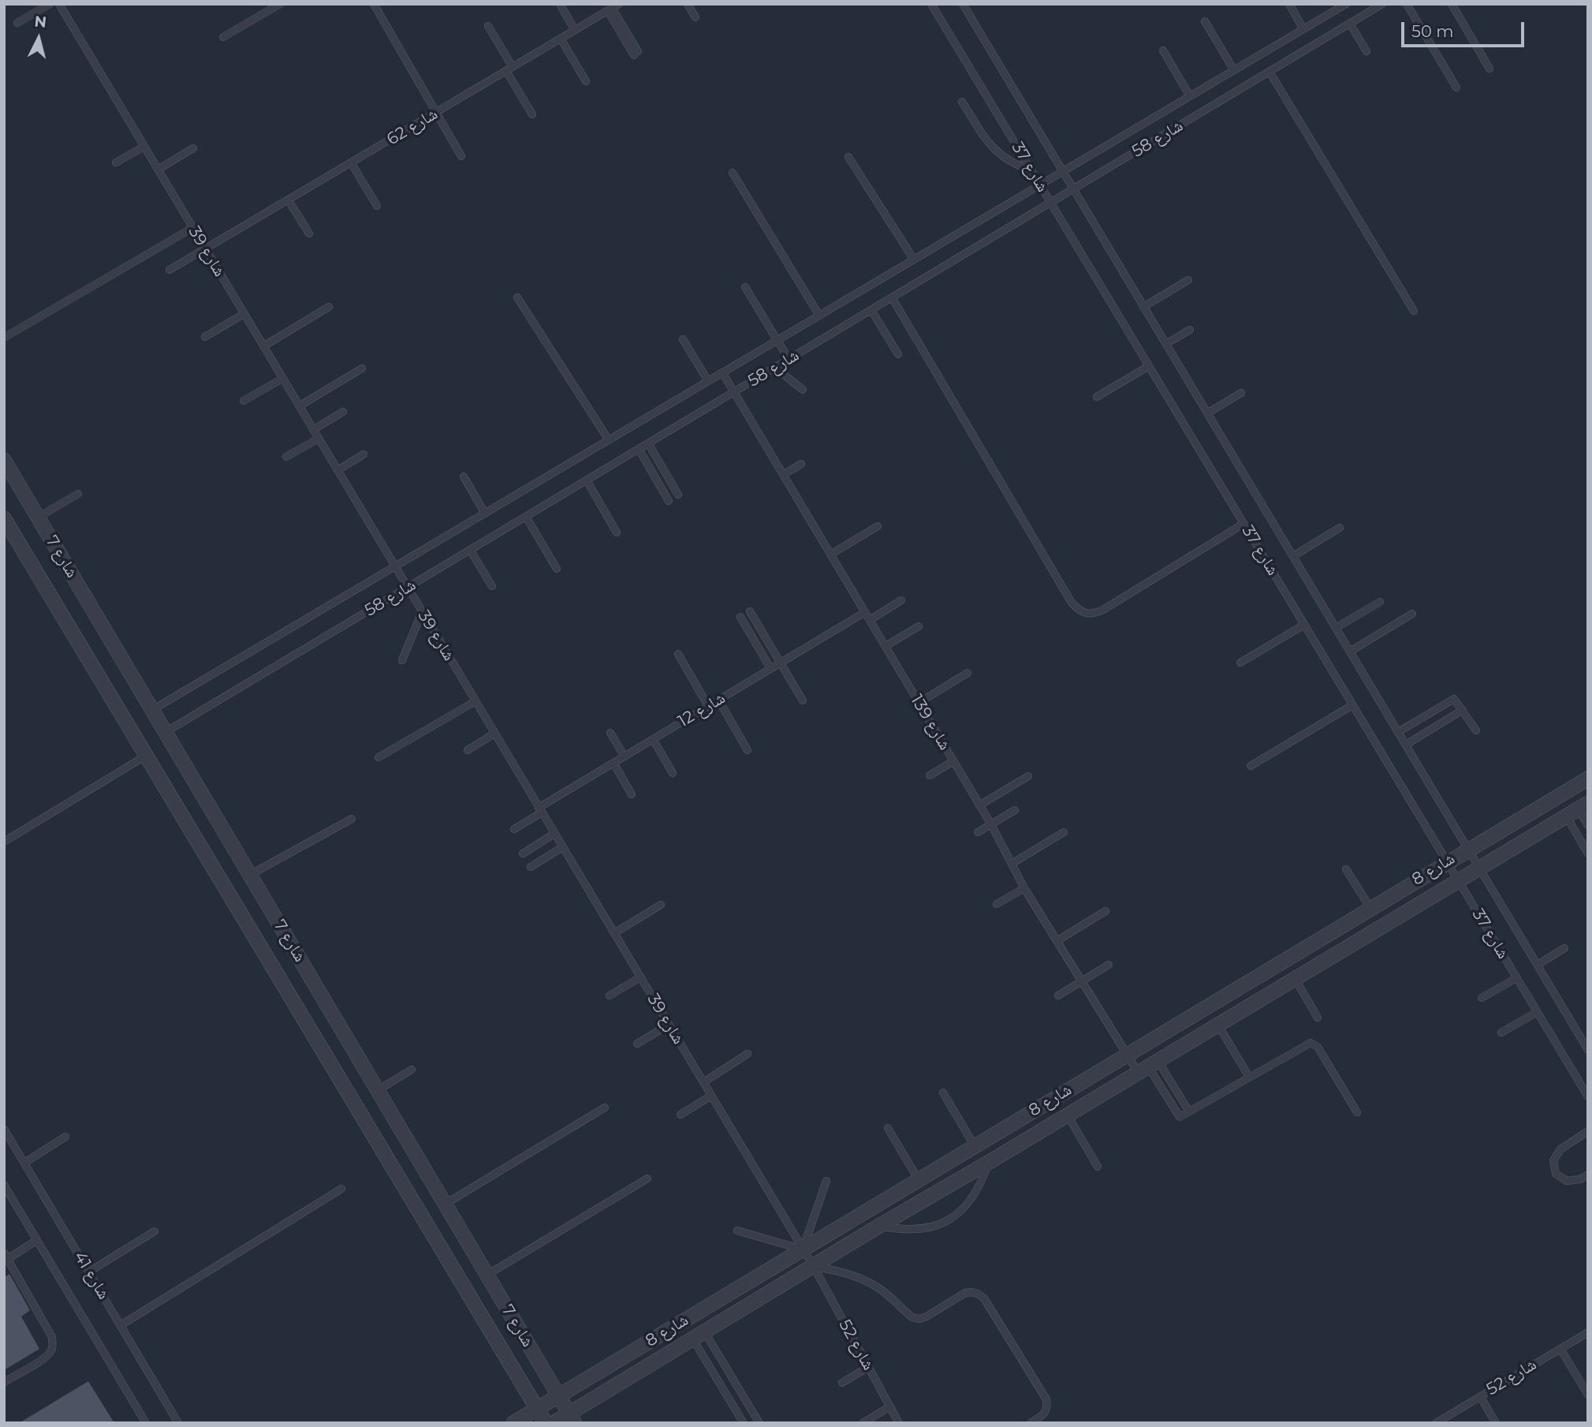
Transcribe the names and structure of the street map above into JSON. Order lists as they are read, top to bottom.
{
  "streets": {
    "street": ["شارع 7", "شارع 8"],
    "lane": [
      "شارع 62",
      "شارع 58",
      "شارع 37",
      "شارع 39",
      "شارع 12",
      "شارع 139",
      "شارع 41",
      "شارع 52"
    ]
  },
  "crossings": [
    ["شارع 62", "شارع 39"],
    ["شارع 58", "شارع 37"],
    ["شارع 58", "شارع 39"],
    ["شارع 58", "شارع 7"],
    ["شارع 58", "شارع 139"],
    ["شارع 37", "شارع 8"],
    ["شارع 39", "شارع 12"],
    ["شارع 39", "شارع 8"],
    ["شارع 39", "شارع 52"],
    ["شارع 7", "شارع 8"],
    ["شارع 12", "شارع 139"],
    ["شارع 139", "شارع 8"],
    ["شارع 8", "شارع 52"]
  ],
  "scale_bar": "50 m",
  "north": "top"
}
